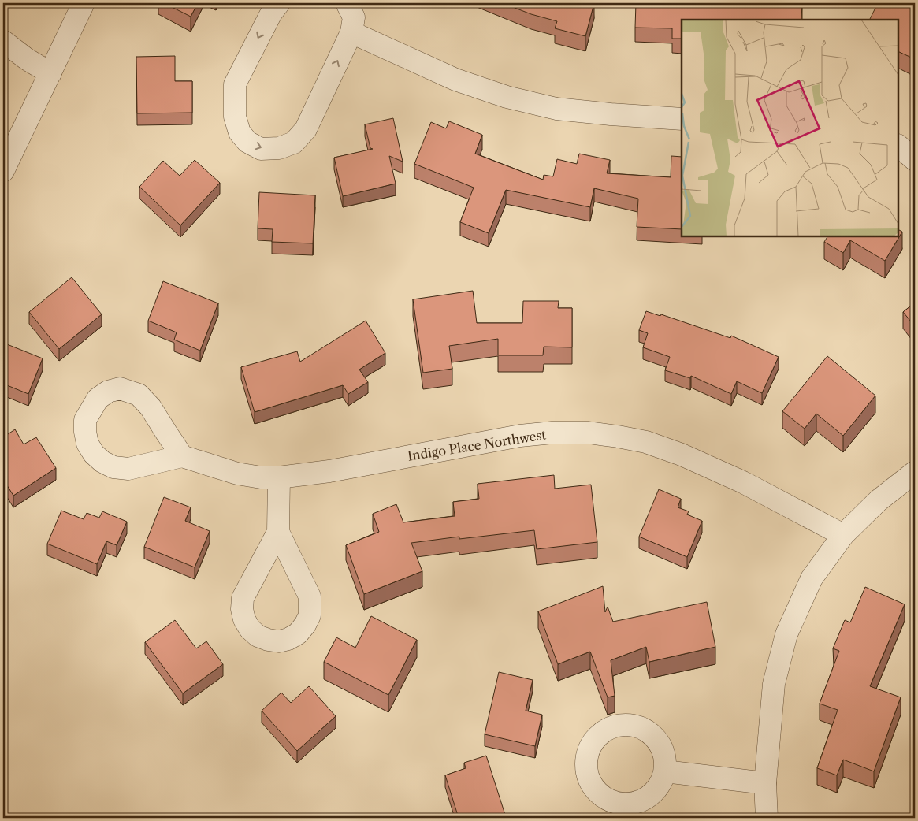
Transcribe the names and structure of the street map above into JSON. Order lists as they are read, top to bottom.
{
  "streets": {
    "street": ["Indigo Place Northwest"]
  }
}
